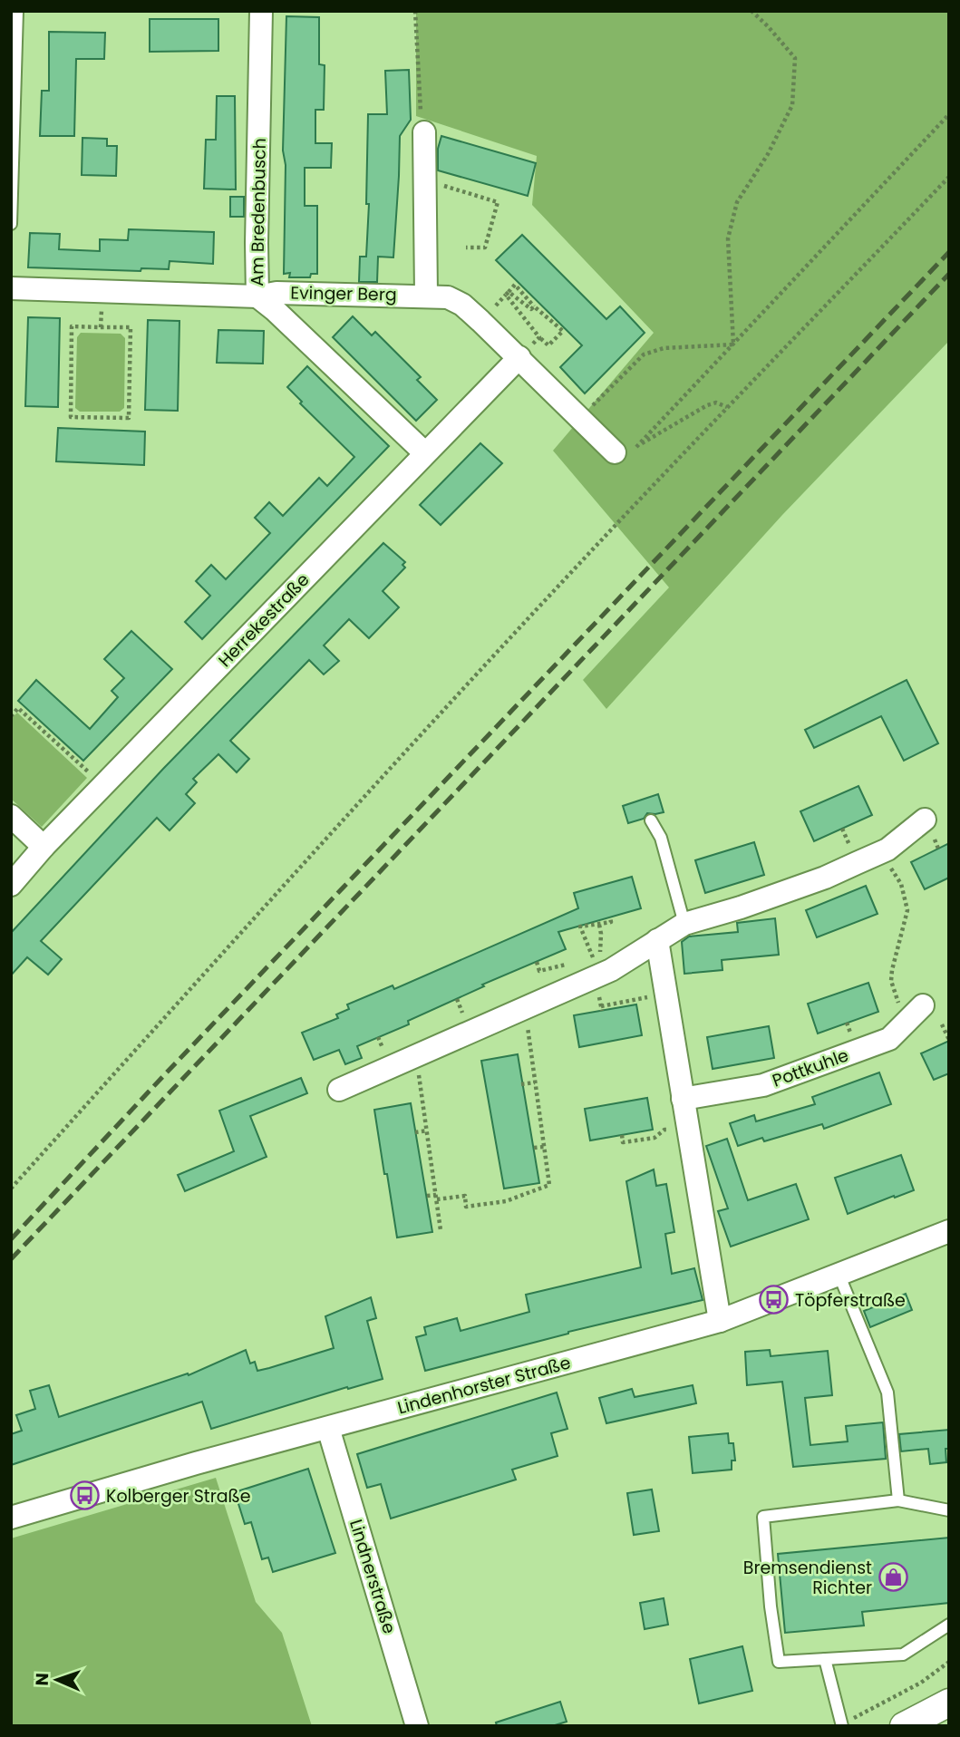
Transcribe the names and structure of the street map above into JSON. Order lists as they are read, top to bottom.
{
  "streets": {
    "street": [
      "Am Bredenbusch",
      "Evinger Berg",
      "Herrekestraße",
      "Pottkuhle",
      "Lindenhorster Straße",
      "Lindnerstraße"
    ]
  },
  "crossings": [
    ["Am Bredenbusch", "Evinger Berg"],
    ["Am Bredenbusch", "Herrekestraße"],
    ["Evinger Berg", "Herrekestraße"],
    ["Lindenhorster Straße", "Lindnerstraße"]
  ],
  "places": {
    "bus stop": ["Töpferstraße", "Kolberger Straße"],
    "shop": ["Bremsendienst Richter"]
  },
  "north": "left"
}
